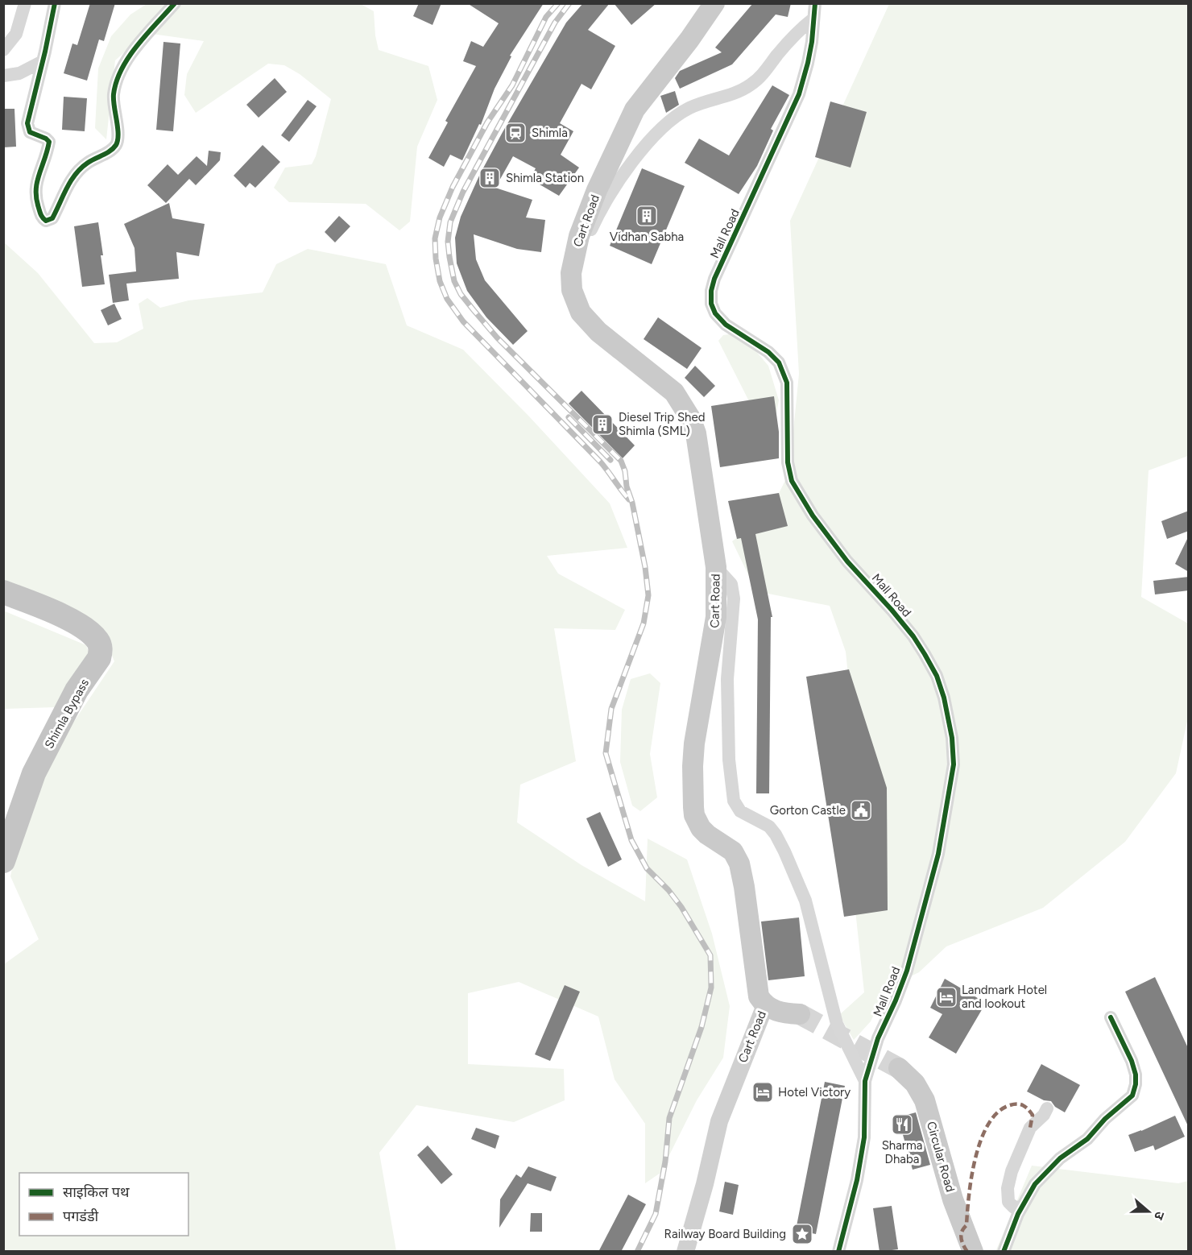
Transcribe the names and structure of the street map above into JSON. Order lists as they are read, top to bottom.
{
  "streets": {
    "highway": ["Shimla Bypass"],
    "main road": ["Cart Road", "Circular Road"],
    "street": ["Mall Road"]
  },
  "places": {
    "station": ["Shimla"],
    "building": ["Shimla Station", "Vidhan Sabha", "Diesel Trip Shed Shimla (SML)"],
    "public building": ["Gorton Castle"],
    "hotel": ["Landmark Hotel and lookout", "Hotel Victory"],
    "restaurant": ["Sharma Dhaba"],
    "place": ["Railway Board Building"]
  },
  "legend": ["साइकिल पथ", "पगडंडी"],
  "north": "right"
}
